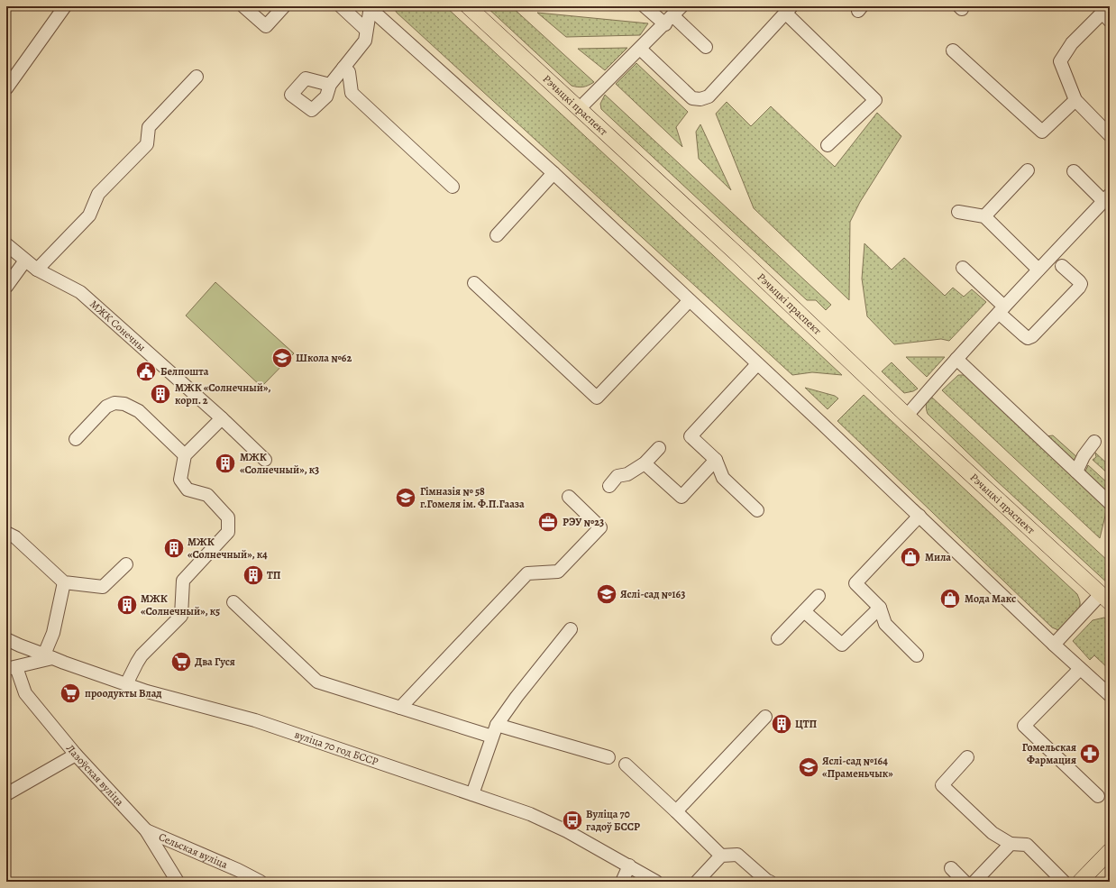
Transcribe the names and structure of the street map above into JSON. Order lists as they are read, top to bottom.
{
  "streets": {
    "main road": ["Рэчыцкі праспект"],
    "street": [
      "МЖК Сонечны",
      "вуліца 70 год БССР",
      "Лазоўская вуліца",
      "Сельская вуліца"
    ]
  },
  "crossings": [
    ["Лазоўская вуліца", "Сельская вуліца"]
  ],
  "places": {
    "school or university": [
      "Школа №62",
      "Гімназія № 58 г.Гомеля ім. Ф.П.Гааза",
      "Яслі-сад №163",
      "Яслі-сад №164 «Праменьчык»"
    ],
    "public building": ["Белпошта"],
    "building": [
      "МЖК «Солнечный», корп. 2",
      "МЖК «Солнечный», к3",
      "МЖК «Солнечный», к4",
      "ТП",
      "МЖК «Солнечный», к5",
      "ЦТП"
    ],
    "office": ["РЭУ №23"],
    "shop": ["Мила", "Мода Макс"],
    "supermarket": ["Два Гуся", "проодукты Влад"],
    "pharmacy": ["Гомельская Фармация"],
    "bus stop": ["Вуліца 70 гадоў БССР"]
  }
}
